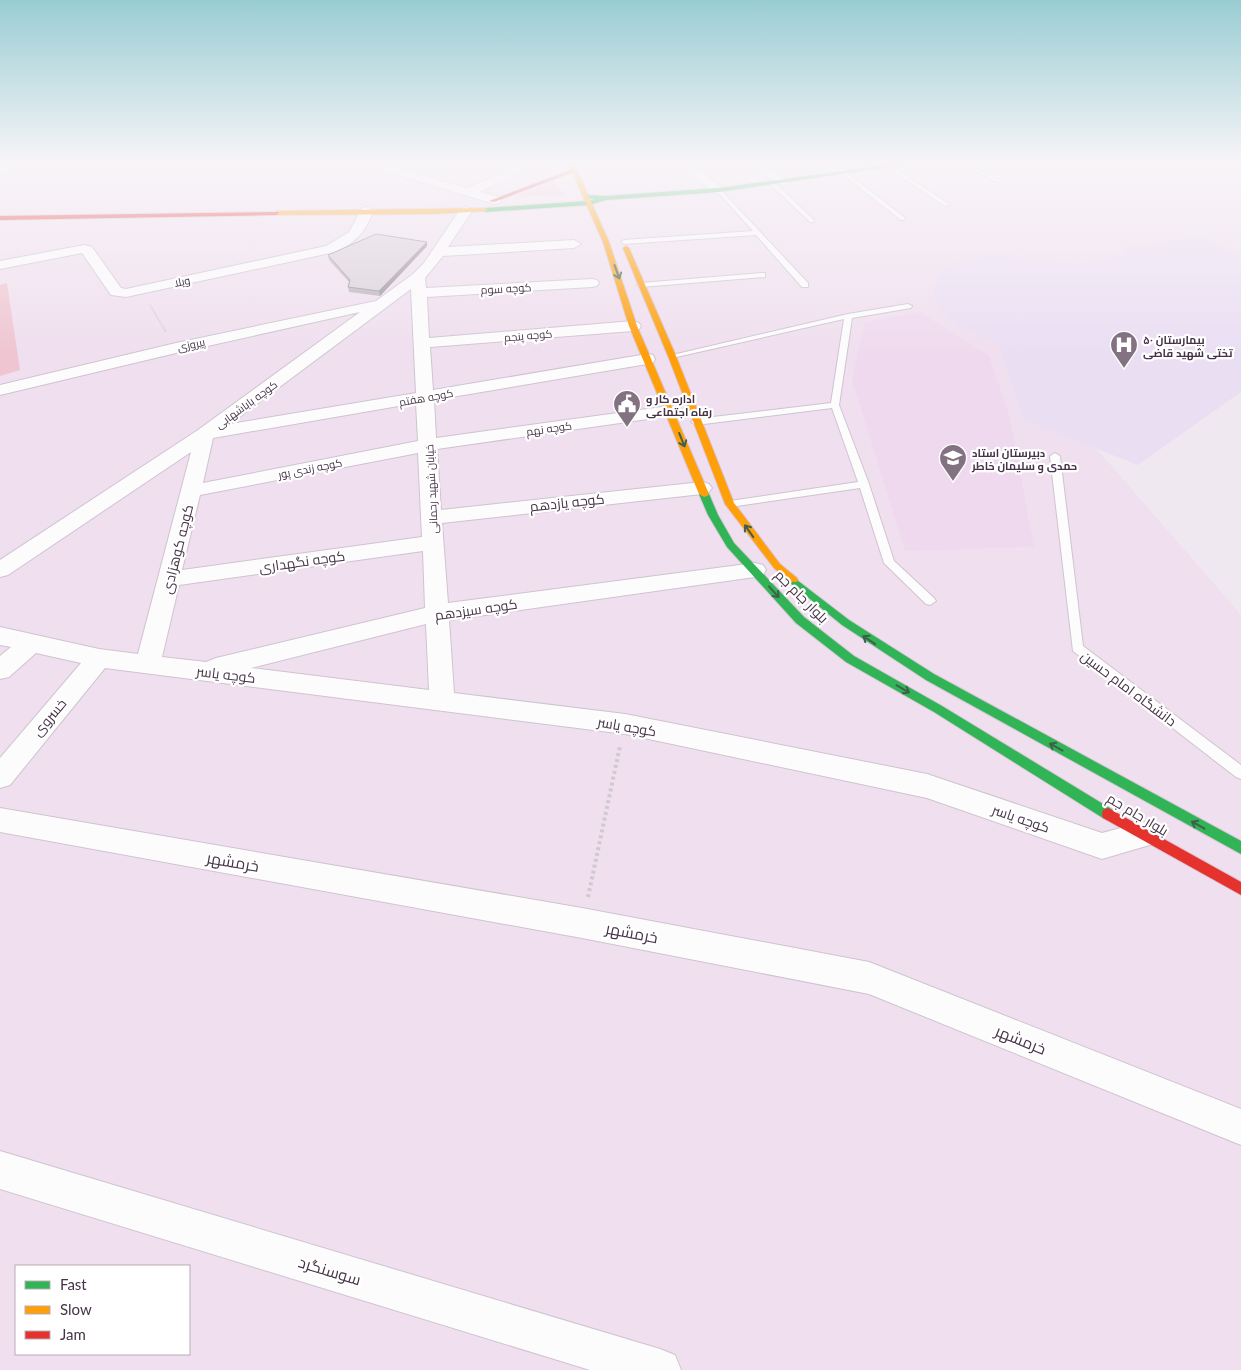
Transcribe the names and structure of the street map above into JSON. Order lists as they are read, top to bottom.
{
  "streets": {
    "main road": ["بلوار جام جم"],
    "street": [
      "ویلا",
      "کوچه سوم",
      "کوچه پنجم",
      "پیروزی",
      "کوچه هفتم",
      "کوچه باباشهابی",
      "کوچه نهم",
      "کوچه زندی پور",
      "خیابان شهید رحمانی",
      "کوچه یازدهم",
      "کوچه کوهزادی",
      "کوچه نگهداری",
      "کوچه سیزدهم",
      "کوچه یاسر",
      "خسروی",
      "خرمشهر",
      "سوسنگرد"
    ],
    "lane": ["دانشگاه امام حسین"]
  },
  "crossings": [
    ["کوچه سوم", "کوچه باباشهابی"],
    ["کوچه سوم", "خیابان شهید رحمانی"],
    ["کوچه پنجم", "خیابان شهید رحمانی"],
    ["کوچه پنجم", "بلوار جام جم"],
    ["پیروزی", "کوچه باباشهابی"],
    ["کوچه هفتم", "کوچه باباشهابی"],
    ["کوچه هفتم", "خیابان شهید رحمانی"],
    ["کوچه هفتم", "کوچه کوهزادی"],
    ["کوچه هفتم", "بلوار جام جم"],
    ["کوچه باباشهابی", "خیابان شهید رحمانی"],
    ["کوچه باباشهابی", "کوچه کوهزادی"],
    ["کوچه نهم", "کوچه زندی پور"],
    ["کوچه نهم", "خیابان شهید رحمانی"],
    ["کوچه نهم", "بلوار جام جم"],
    ["کوچه زندی پور", "خیابان شهید رحمانی"],
    ["کوچه زندی پور", "کوچه کوهزادی"],
    ["خیابان شهید رحمانی", "کوچه یازدهم"],
    ["خیابان شهید رحمانی", "کوچه نگهداری"],
    ["خیابان شهید رحمانی", "کوچه سیزدهم"],
    ["خیابان شهید رحمانی", "کوچه یاسر"],
    ["کوچه یازدهم", "بلوار جام جم"],
    ["کوچه کوهزادی", "کوچه نگهداری"],
    ["کوچه کوهزادی", "کوچه یاسر"],
    ["بلوار جام جم", "کوچه سیزدهم"],
    ["بلوار جام جم", "کوچه یاسر"],
    ["کوچه سیزدهم", "کوچه یاسر"],
    ["کوچه یاسر", "خسروی"]
  ],
  "places": {
    "hospital": ["بیمارستان ۵۰ تختی شهید قاضی"],
    "public building": ["اداره کار و رفاه اجتماعی"],
    "school or university": ["دبیرستان استاد حمدی و سلیمان خاطر"]
  },
  "legend": ["Fast", "Slow", "Jam"]
}
